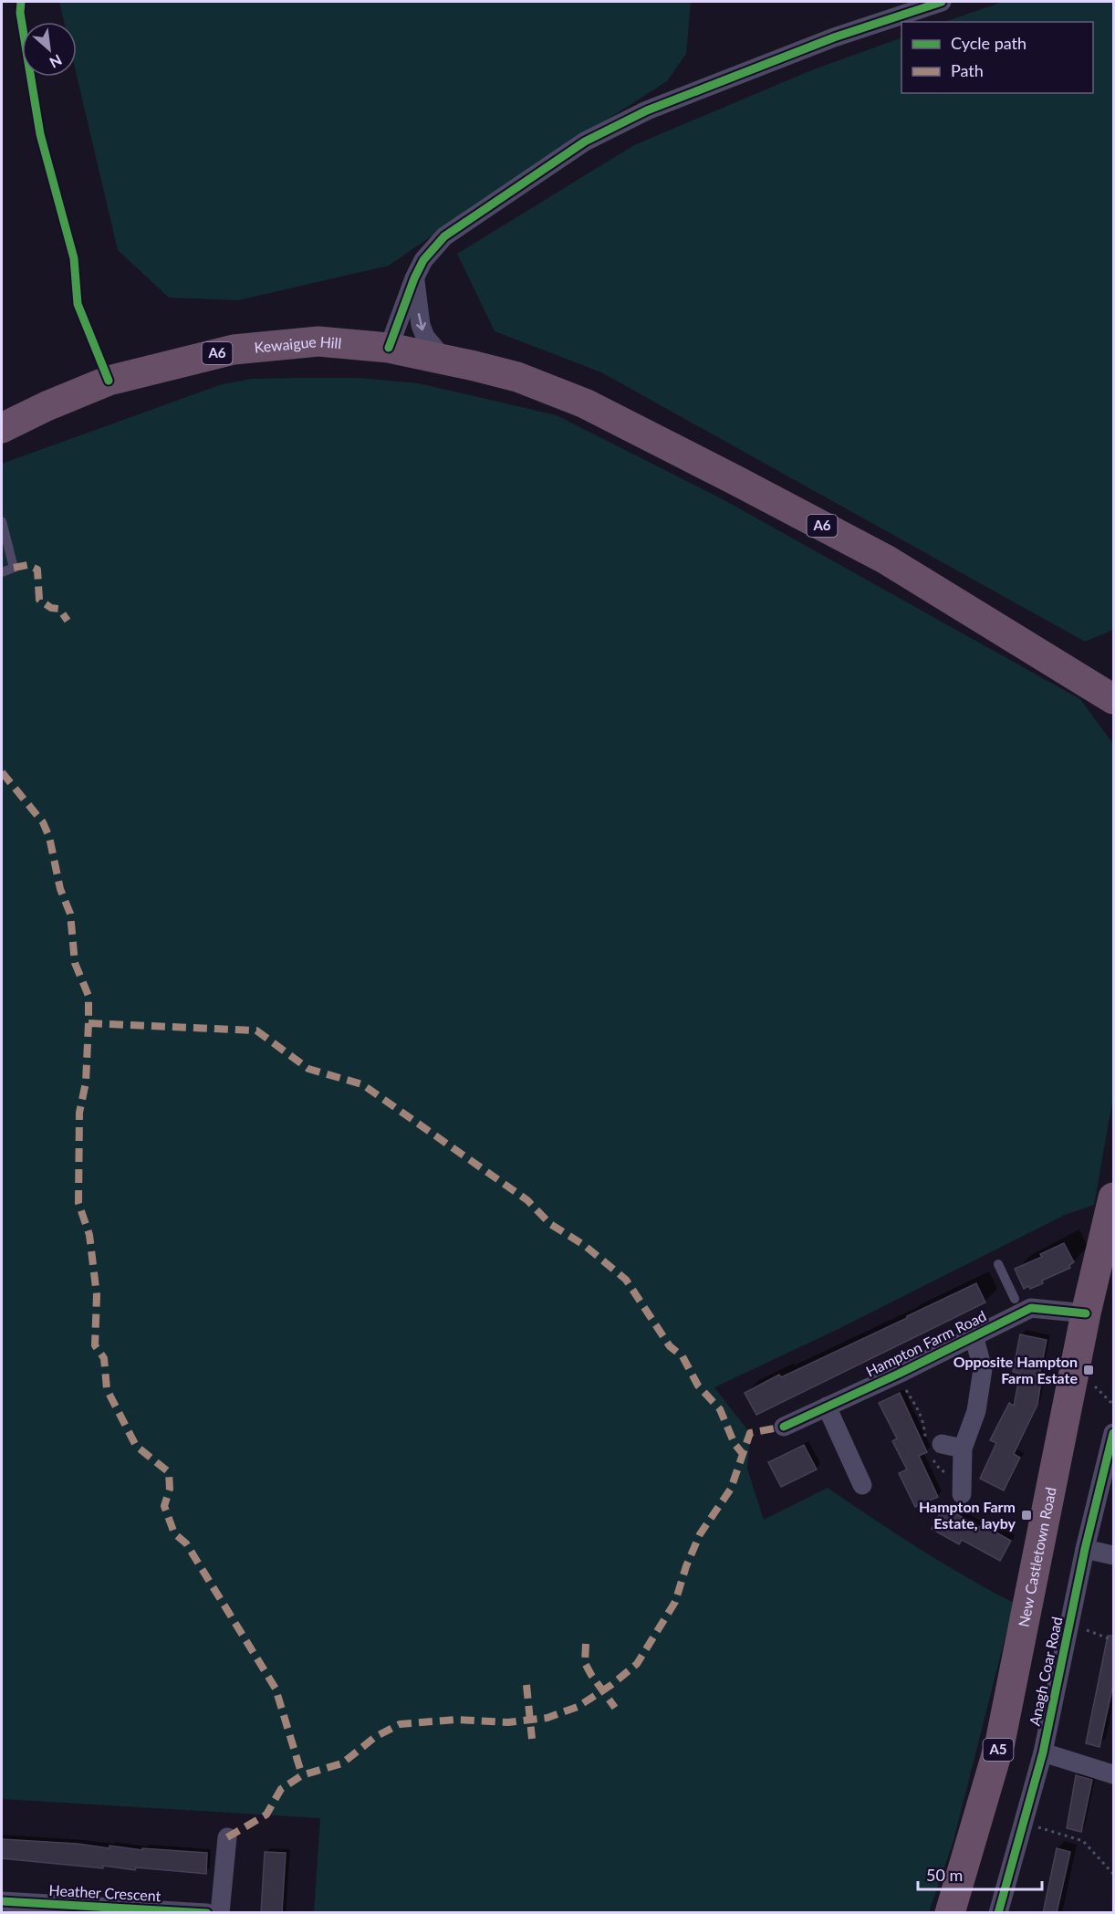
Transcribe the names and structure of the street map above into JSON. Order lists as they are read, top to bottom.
{
  "streets": {
    "highway": [
      "Kewaigue Hill",
      "A6",
      "New Castletown Road",
      "A5"
    ],
    "street": ["Hampton Farm Road", "Anagh Coar Road", "Heather Crescent"]
  },
  "crossings": [
    ["Kewaigue Hill", "A6"],
    ["Hampton Farm Road", "New Castletown Road"]
  ],
  "places": {
    "transit": ["Opposite Hampton Farm Estate", "Hampton Farm Estate, layby"]
  },
  "legend": ["Cycle path", "Path"],
  "scale_bar": "50 m",
  "north": "bottom right"
}
